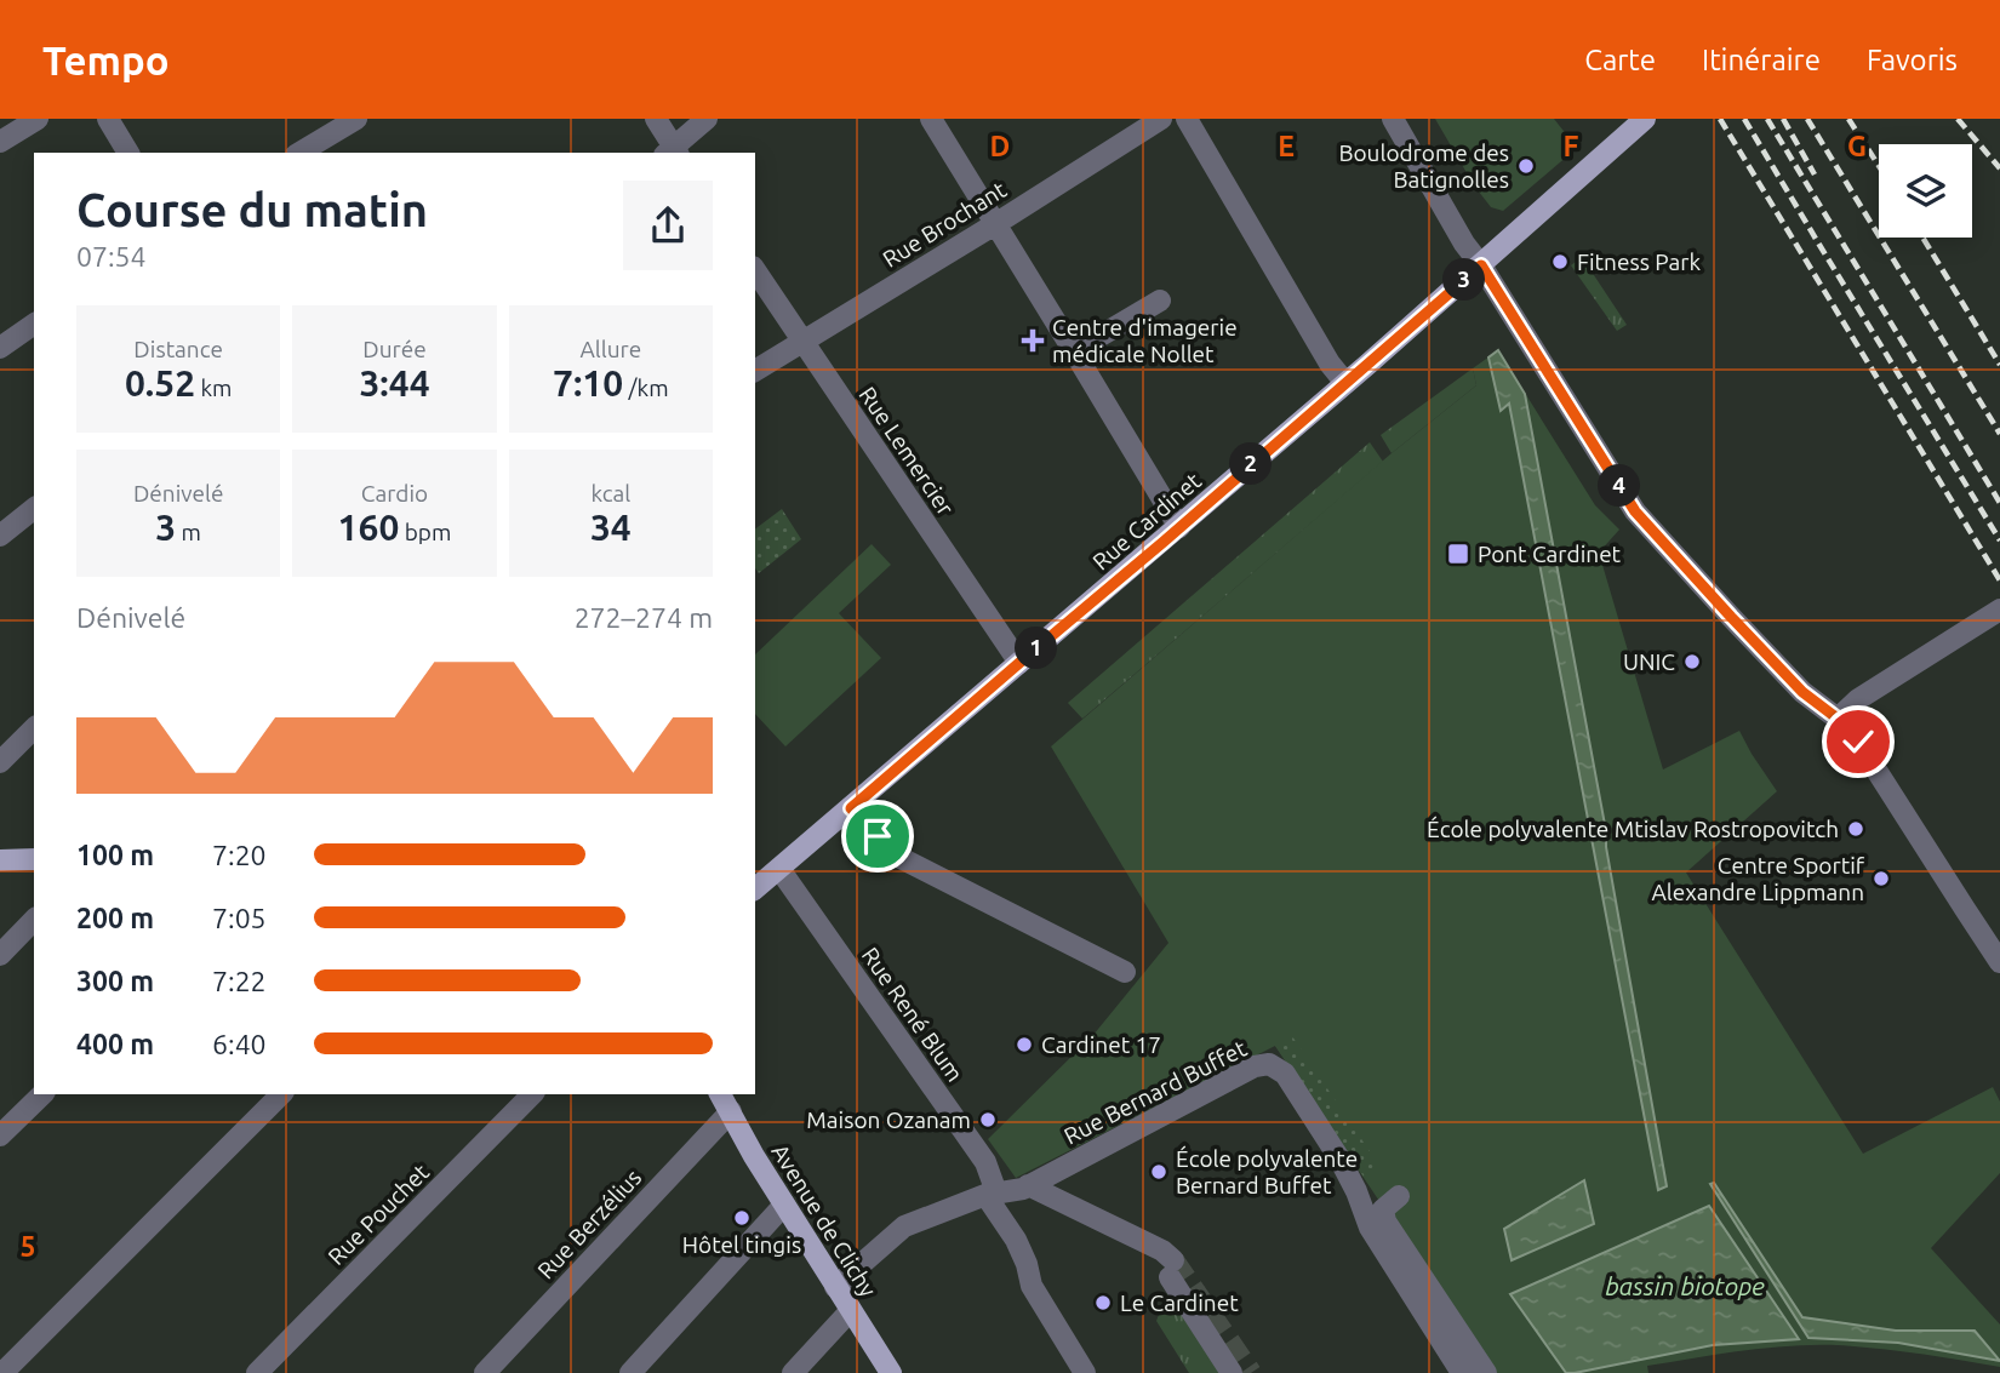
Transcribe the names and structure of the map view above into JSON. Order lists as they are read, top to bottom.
{
  "streets": {
    "main road": ["Rue Cardinet", "Avenue de Clichy"],
    "street": [
      "Rue Brochant",
      "Rue Lemercier",
      "Rue René Blum",
      "Rue Bernard Buffet",
      "Rue Pouchet",
      "Rue Berzélius"
    ]
  },
  "crossings": [
    ["Rue Brochant", "Rue Lemercier"],
    ["Rue Lemercier", "Rue Cardinet"],
    ["Rue Cardinet", "Rue René Blum"],
    ["Rue René Blum", "Rue Bernard Buffet"],
    ["Rue Bernard Buffet", "Avenue de Clichy"],
    ["Avenue de Clichy", "Rue Berzélius"]
  ],
  "water": ["bassin biotope"],
  "places": {
    "other": [
      "Boulodrome des Batignolles",
      "Fitness Park",
      "UNIC",
      "École polyvalente Mtislav Rostropovitch",
      "Centre Sportif Alexandre Lippmann",
      "Cardinet 17",
      "Maison Ozanam",
      "École polyvalente Bernard Buffet",
      "Hôtel tingis",
      "Le Cardinet"
    ],
    "health": ["Centre d'imagerie médicale Nollet"],
    "transit": ["Pont Cardinet"]
  },
  "page": {
    "header": "Tempo",
    "nav": ["Carte", "Itinéraire", "Favoris"],
    "heading": ["Course du matin", "07:54"],
    "pins": [
      "3",
      "2",
      "4",
      "1"
    ],
    "stats": [
      ["Distance", "0.52 km"],
      ["Durée", "3:44"],
      ["Allure", "7:10 /km"],
      ["Dénivelé", "3 m"],
      ["Cardio", "160 bpm"],
      ["kcal", "34"]
    ],
    "chart": ["Dénivelé", "272–274 m"],
    "list": [
      {
        "name": "100 m",
        "note": "7:20"
      },
      {
        "name": "200 m",
        "note": "7:05"
      },
      {
        "name": "300 m",
        "note": "7:22"
      },
      {
        "name": "400 m",
        "note": "6:40"
      }
    ]
  },
  "grid": {
    "columns": [
      "D",
      "E",
      "F",
      "G"
    ],
    "rows": ["5"]
  }
}
